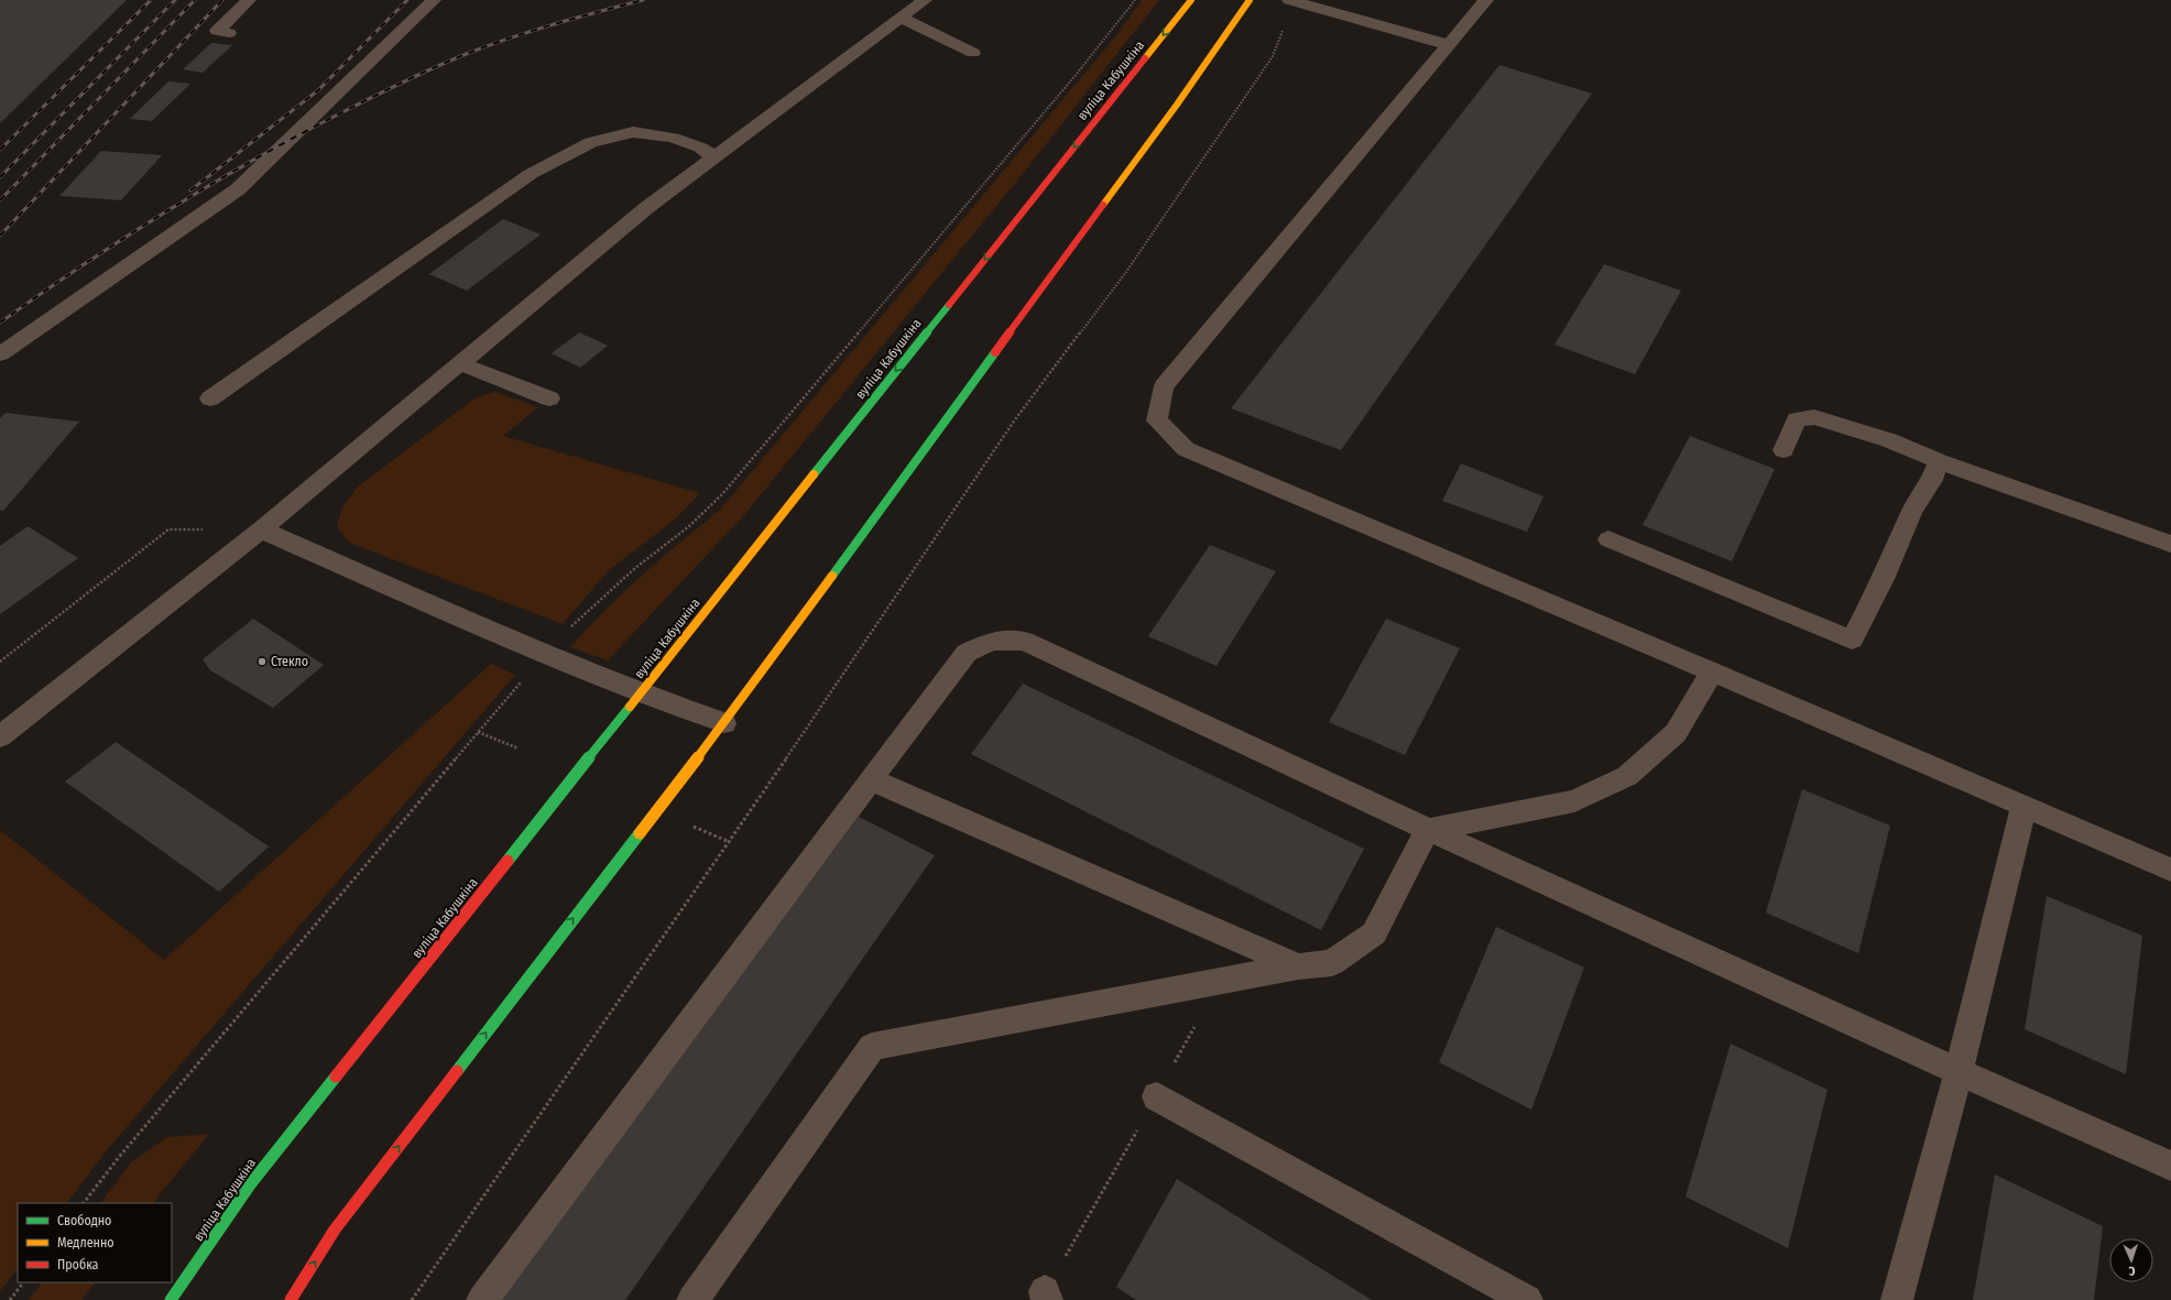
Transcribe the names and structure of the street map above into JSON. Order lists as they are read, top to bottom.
{
  "streets": {
    "main road": ["вуліца Кабушкіна"]
  },
  "places": ["Стекло"],
  "legend": ["Свободно", "Медленно", "Пробка"],
  "north": "bottom"
}
